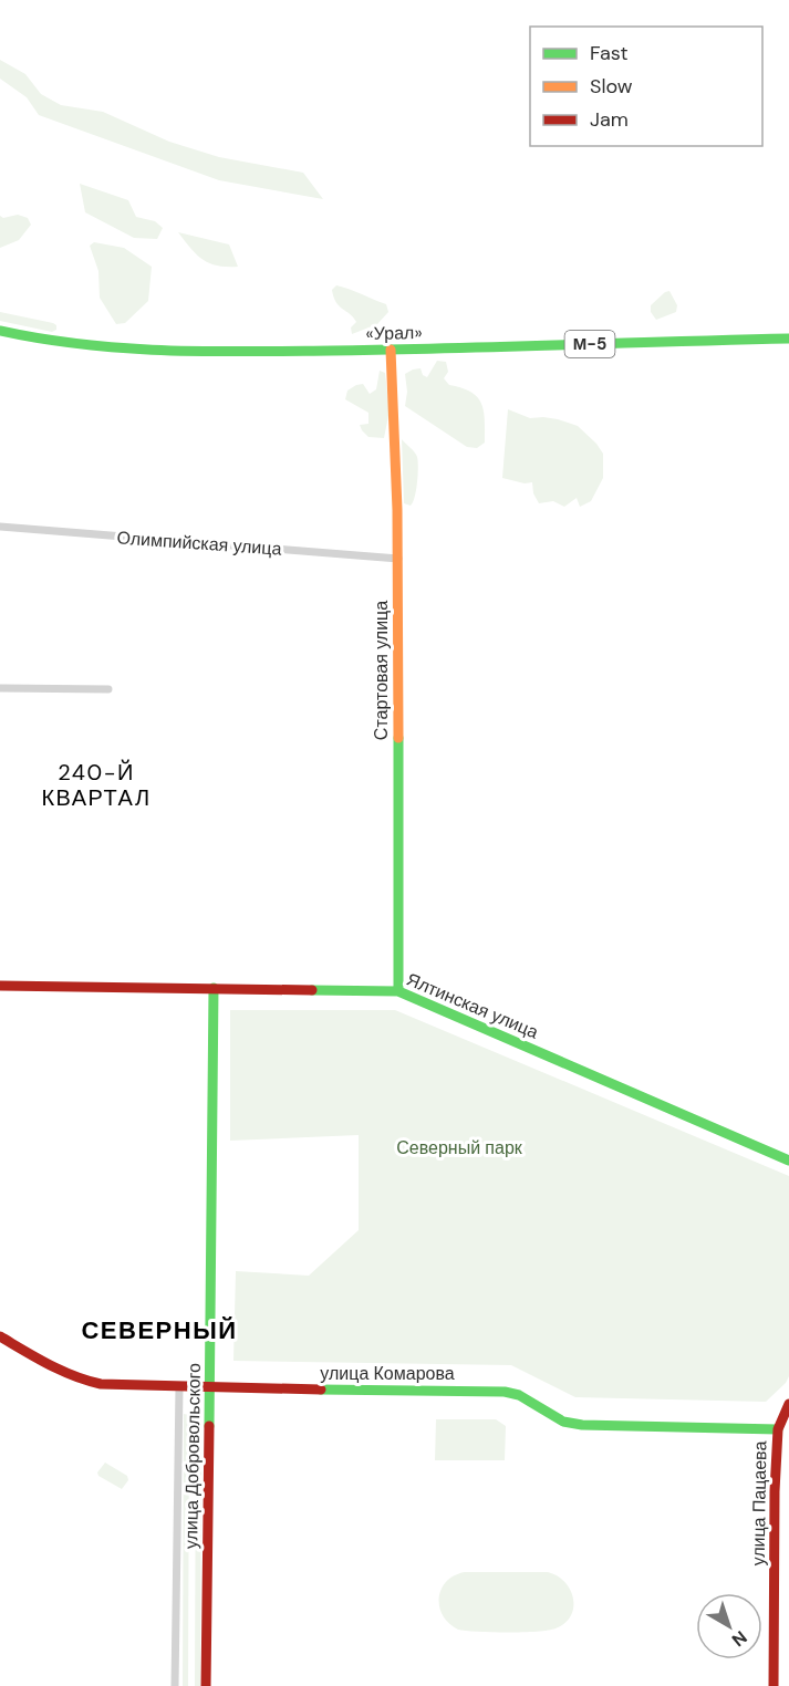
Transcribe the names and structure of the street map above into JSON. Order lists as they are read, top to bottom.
{
  "streets": {
    "main road": [
      "«Урал»",
      "М-5",
      "Стартовая улица",
      "Ялтинская улица",
      "улица Комарова",
      "улица Добровольского",
      "улица Пацаева"
    ],
    "street": ["Олимпийская улица"]
  },
  "crossings": [
    ["«Урал»", "Стартовая улица"],
    ["Олимпийская улица", "Стартовая улица"],
    ["Стартовая улица", "Ялтинская улица"],
    ["Ялтинская улица", "улица Добровольского"],
    ["улица Комарова", "улица Добровольского"],
    ["улица Комарова", "улица Пацаева"]
  ],
  "districts": ["240-Й КВАРТАЛ", "СЕВЕРНЫЙ"],
  "parks": ["Северный парк"],
  "legend": ["Fast", "Slow", "Jam"],
  "north": "bottom right"
}
